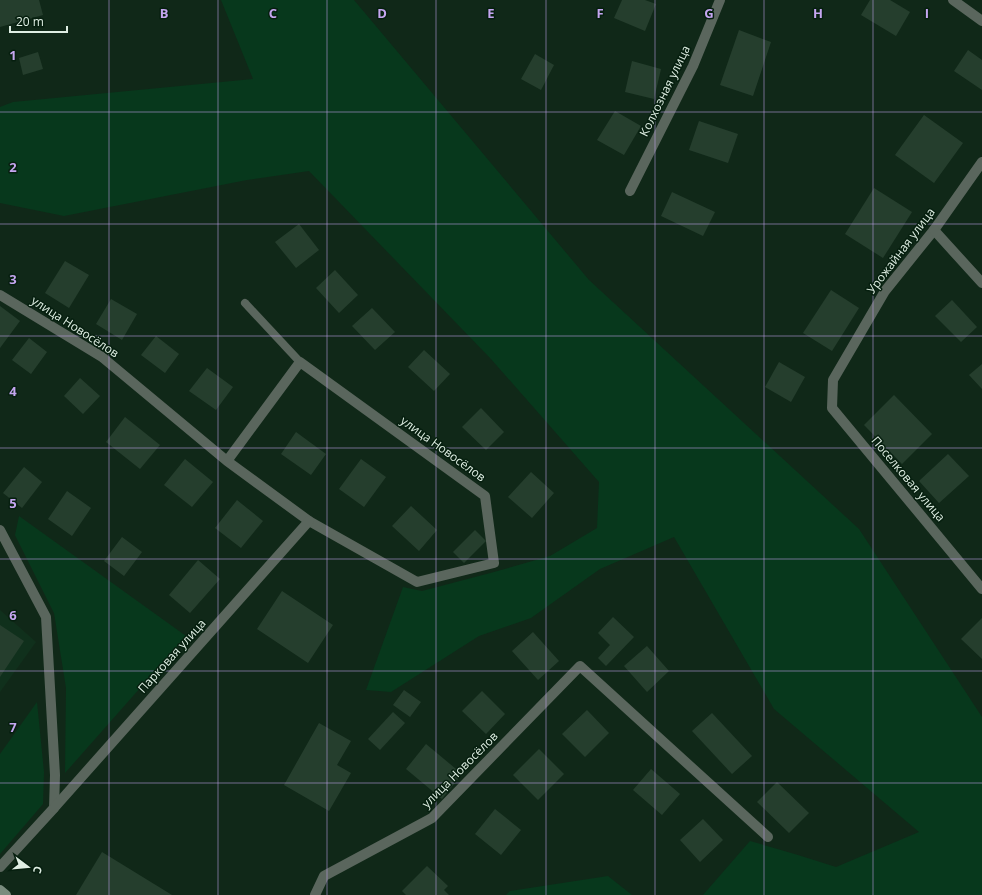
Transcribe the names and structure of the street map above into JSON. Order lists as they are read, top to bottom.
{
  "streets": {
    "street": [
      "Колхозная улица",
      "Урожайная улица",
      "улица Новосёлов",
      "Поселковая улица",
      "Парковая улица"
    ]
  },
  "crossings": [
    ["Урожайная улица", "Поселковая улица"],
    ["улица Новосёлов", "Парковая улица"]
  ],
  "scale_bar": "20 m",
  "north": "right",
  "grid": {
    "columns": [
      "B",
      "C",
      "D",
      "E",
      "F",
      "G",
      "H",
      "I"
    ],
    "rows": [
      "1",
      "2",
      "3",
      "4",
      "5",
      "6",
      "7"
    ]
  }
}
